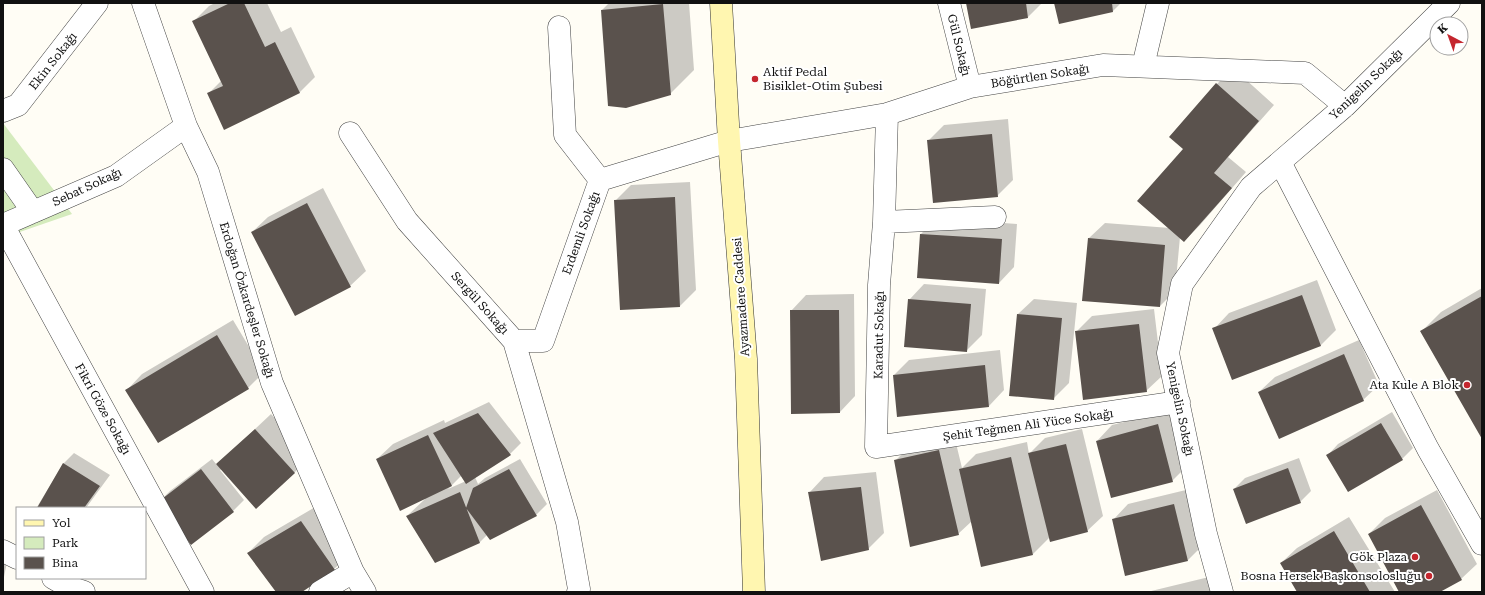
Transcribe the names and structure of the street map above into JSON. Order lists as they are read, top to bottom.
{
  "streets": {
    "street": [
      "Gül Sokağı",
      "Ekin Sokağı",
      "Böğürtlen Sokağı",
      "Yenigelin Sokağı",
      "Sebat Sokağı",
      "Erdemli Sokağı",
      "Ayazmadere Caddesi",
      "Erdoğan Özkardeşler Sokağı",
      "Sergül Sokağı",
      "Karadut Sokağı",
      "Fikri Göze Sokağı",
      "Şehit Teğmen Ali Yüce Sokağı"
    ]
  },
  "crossings": [
    ["Gül Sokağı", "Böğürtlen Sokağı"],
    ["Böğürtlen Sokağı", "Yenigelin Sokağı"],
    ["Böğürtlen Sokağı", "Erdemli Sokağı"],
    ["Böğürtlen Sokağı", "Ayazmadere Caddesi"],
    ["Böğürtlen Sokağı", "Karadut Sokağı"],
    ["Yenigelin Sokağı", "Şehit Teğmen Ali Yüce Sokağı"],
    ["Sebat Sokağı", "Erdoğan Özkardeşler Sokağı"],
    ["Sebat Sokağı", "Fikri Göze Sokağı"],
    ["Erdemli Sokağı", "Ayazmadere Caddesi"],
    ["Erdemli Sokağı", "Sergül Sokağı"],
    ["Karadut Sokağı", "Şehit Teğmen Ali Yüce Sokağı"]
  ],
  "places": [
    "Aktif Pedal Bisiklet-Otim Şubesi",
    "Ata Kule A Blok",
    "Gök Plaza",
    "Bosna Hersek Başkonsolosluğu"
  ],
  "legend": ["Yol", "Park", "Bina"],
  "north": "top left"
}
